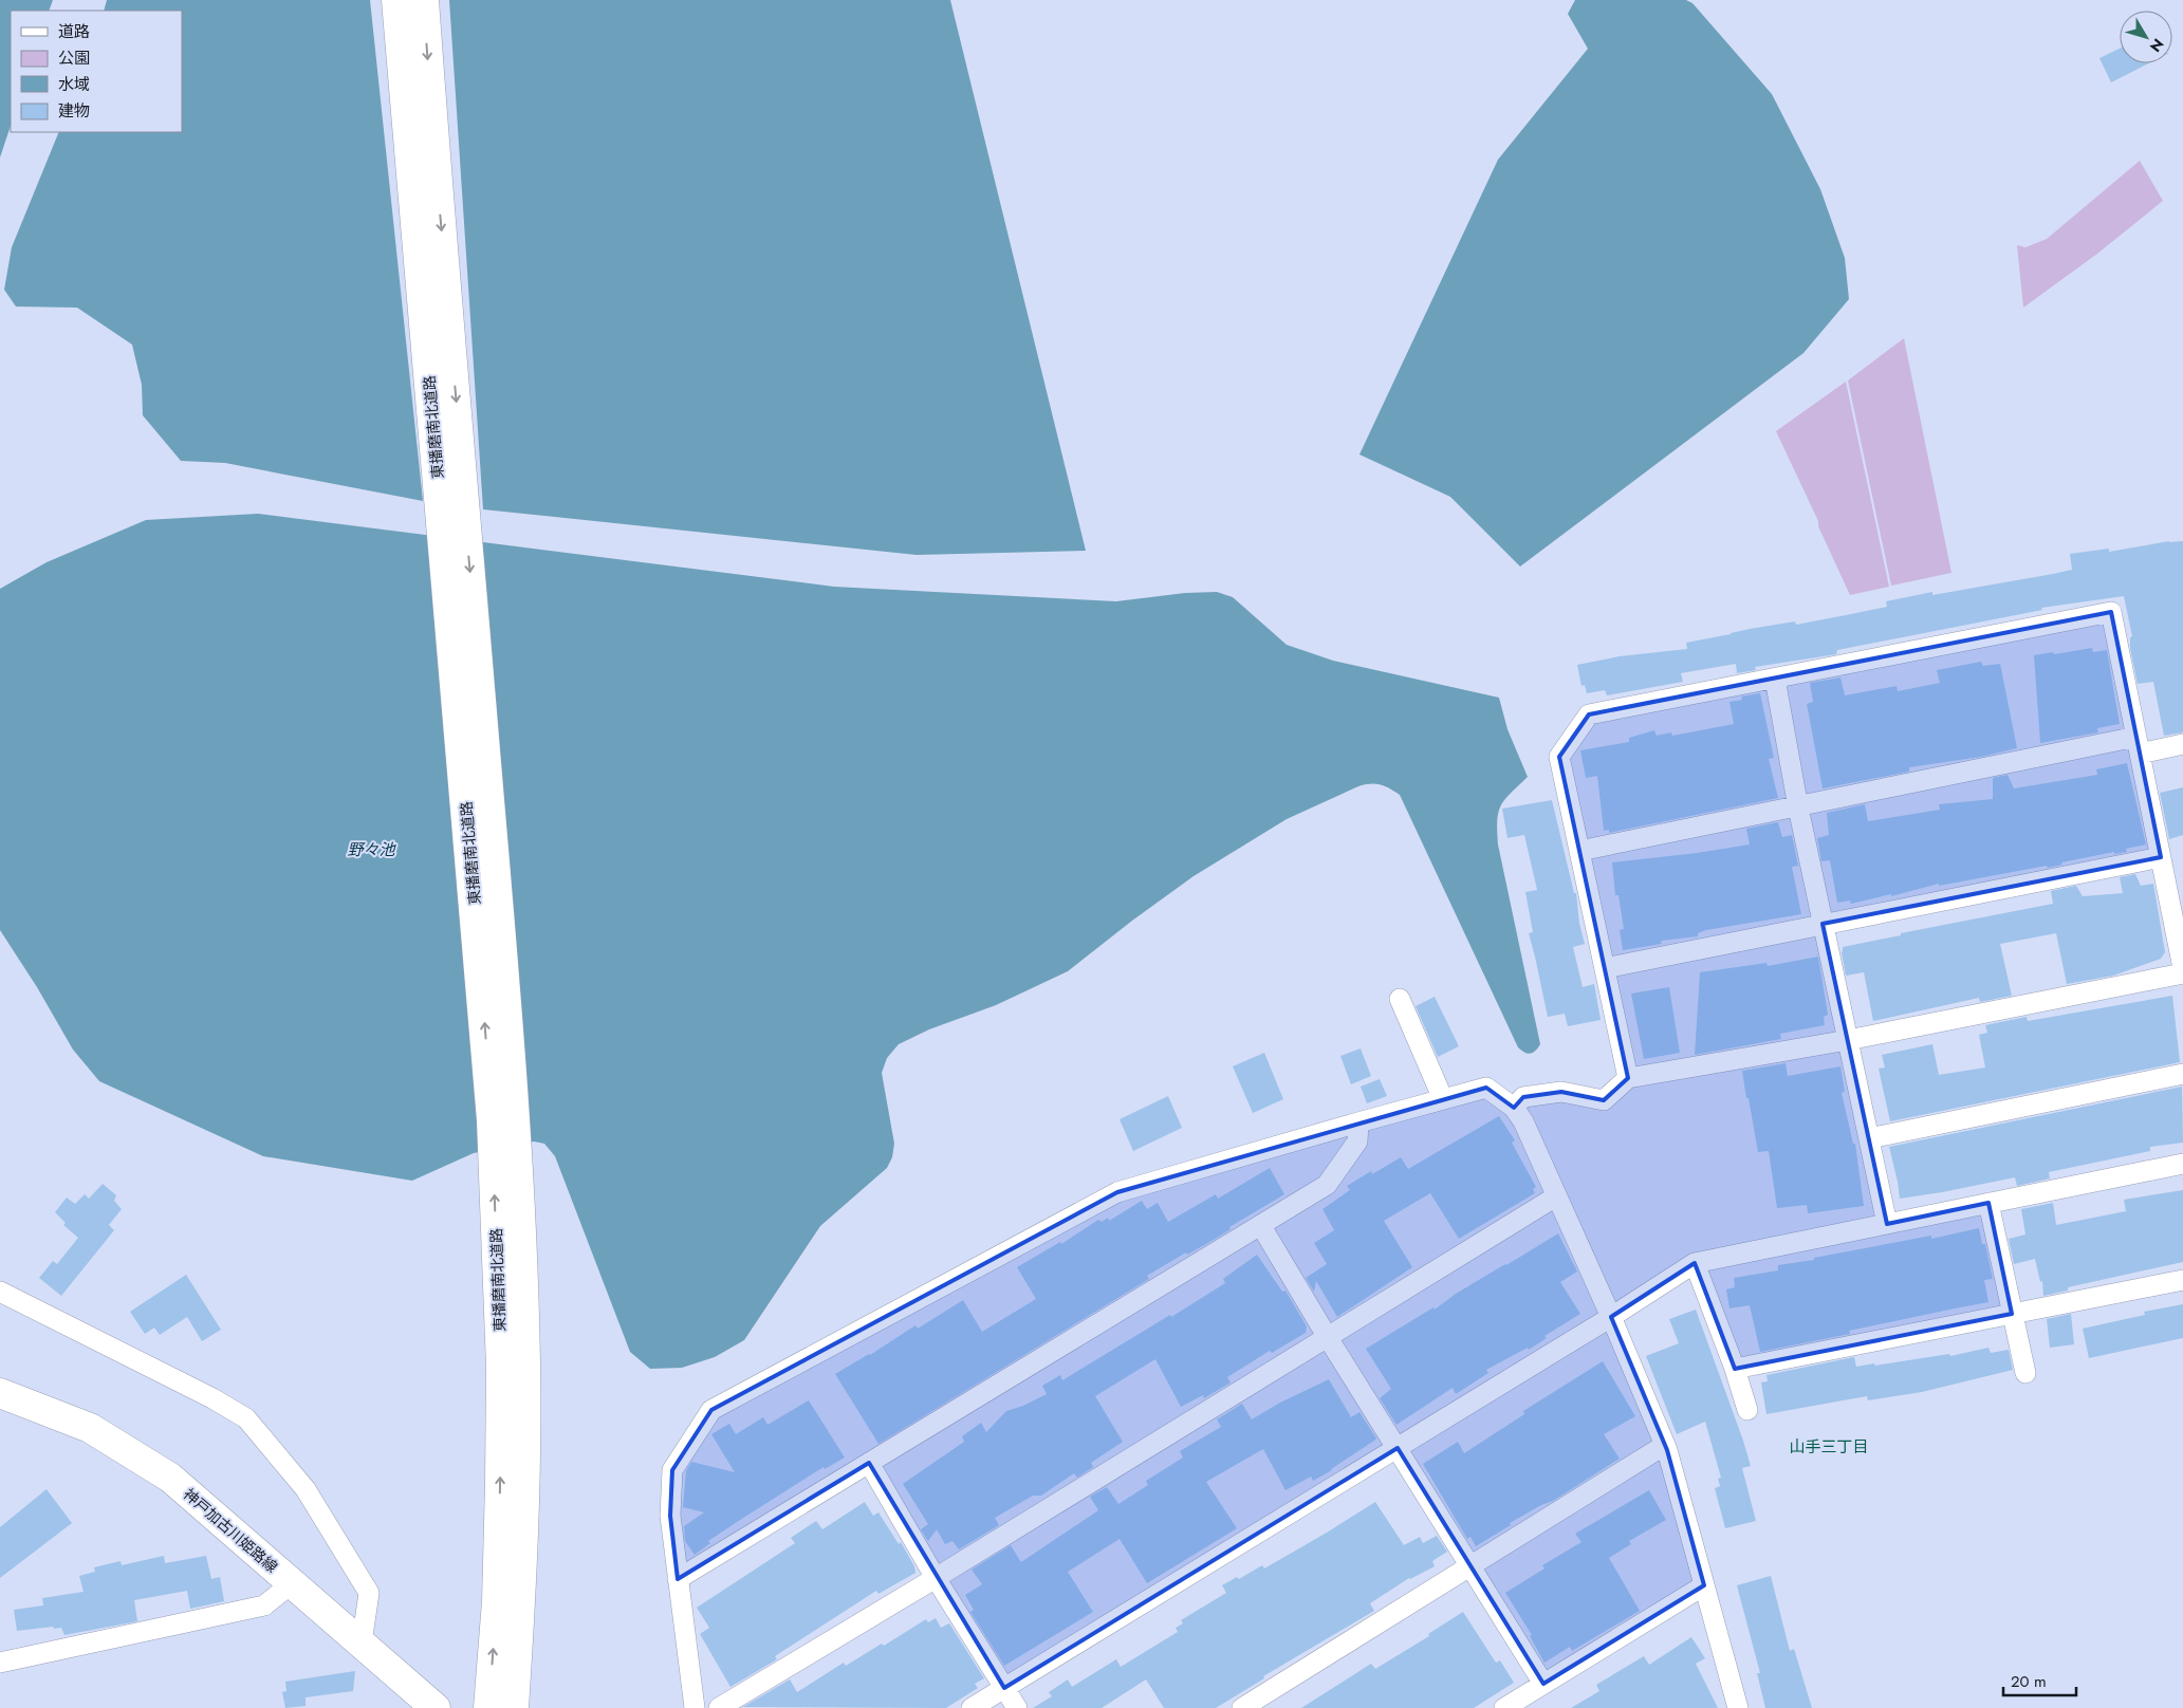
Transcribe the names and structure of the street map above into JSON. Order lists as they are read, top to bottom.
{
  "streets": {
    "main road": ["東播磨南北道路", "神戸加古川姫路線"]
  },
  "districts": ["山手三丁目"],
  "water": ["野々池"],
  "legend": [
    "道路",
    "公園",
    "水域",
    "建物"
  ],
  "scale_bar": "20 m",
  "north": "bottom right"
}
